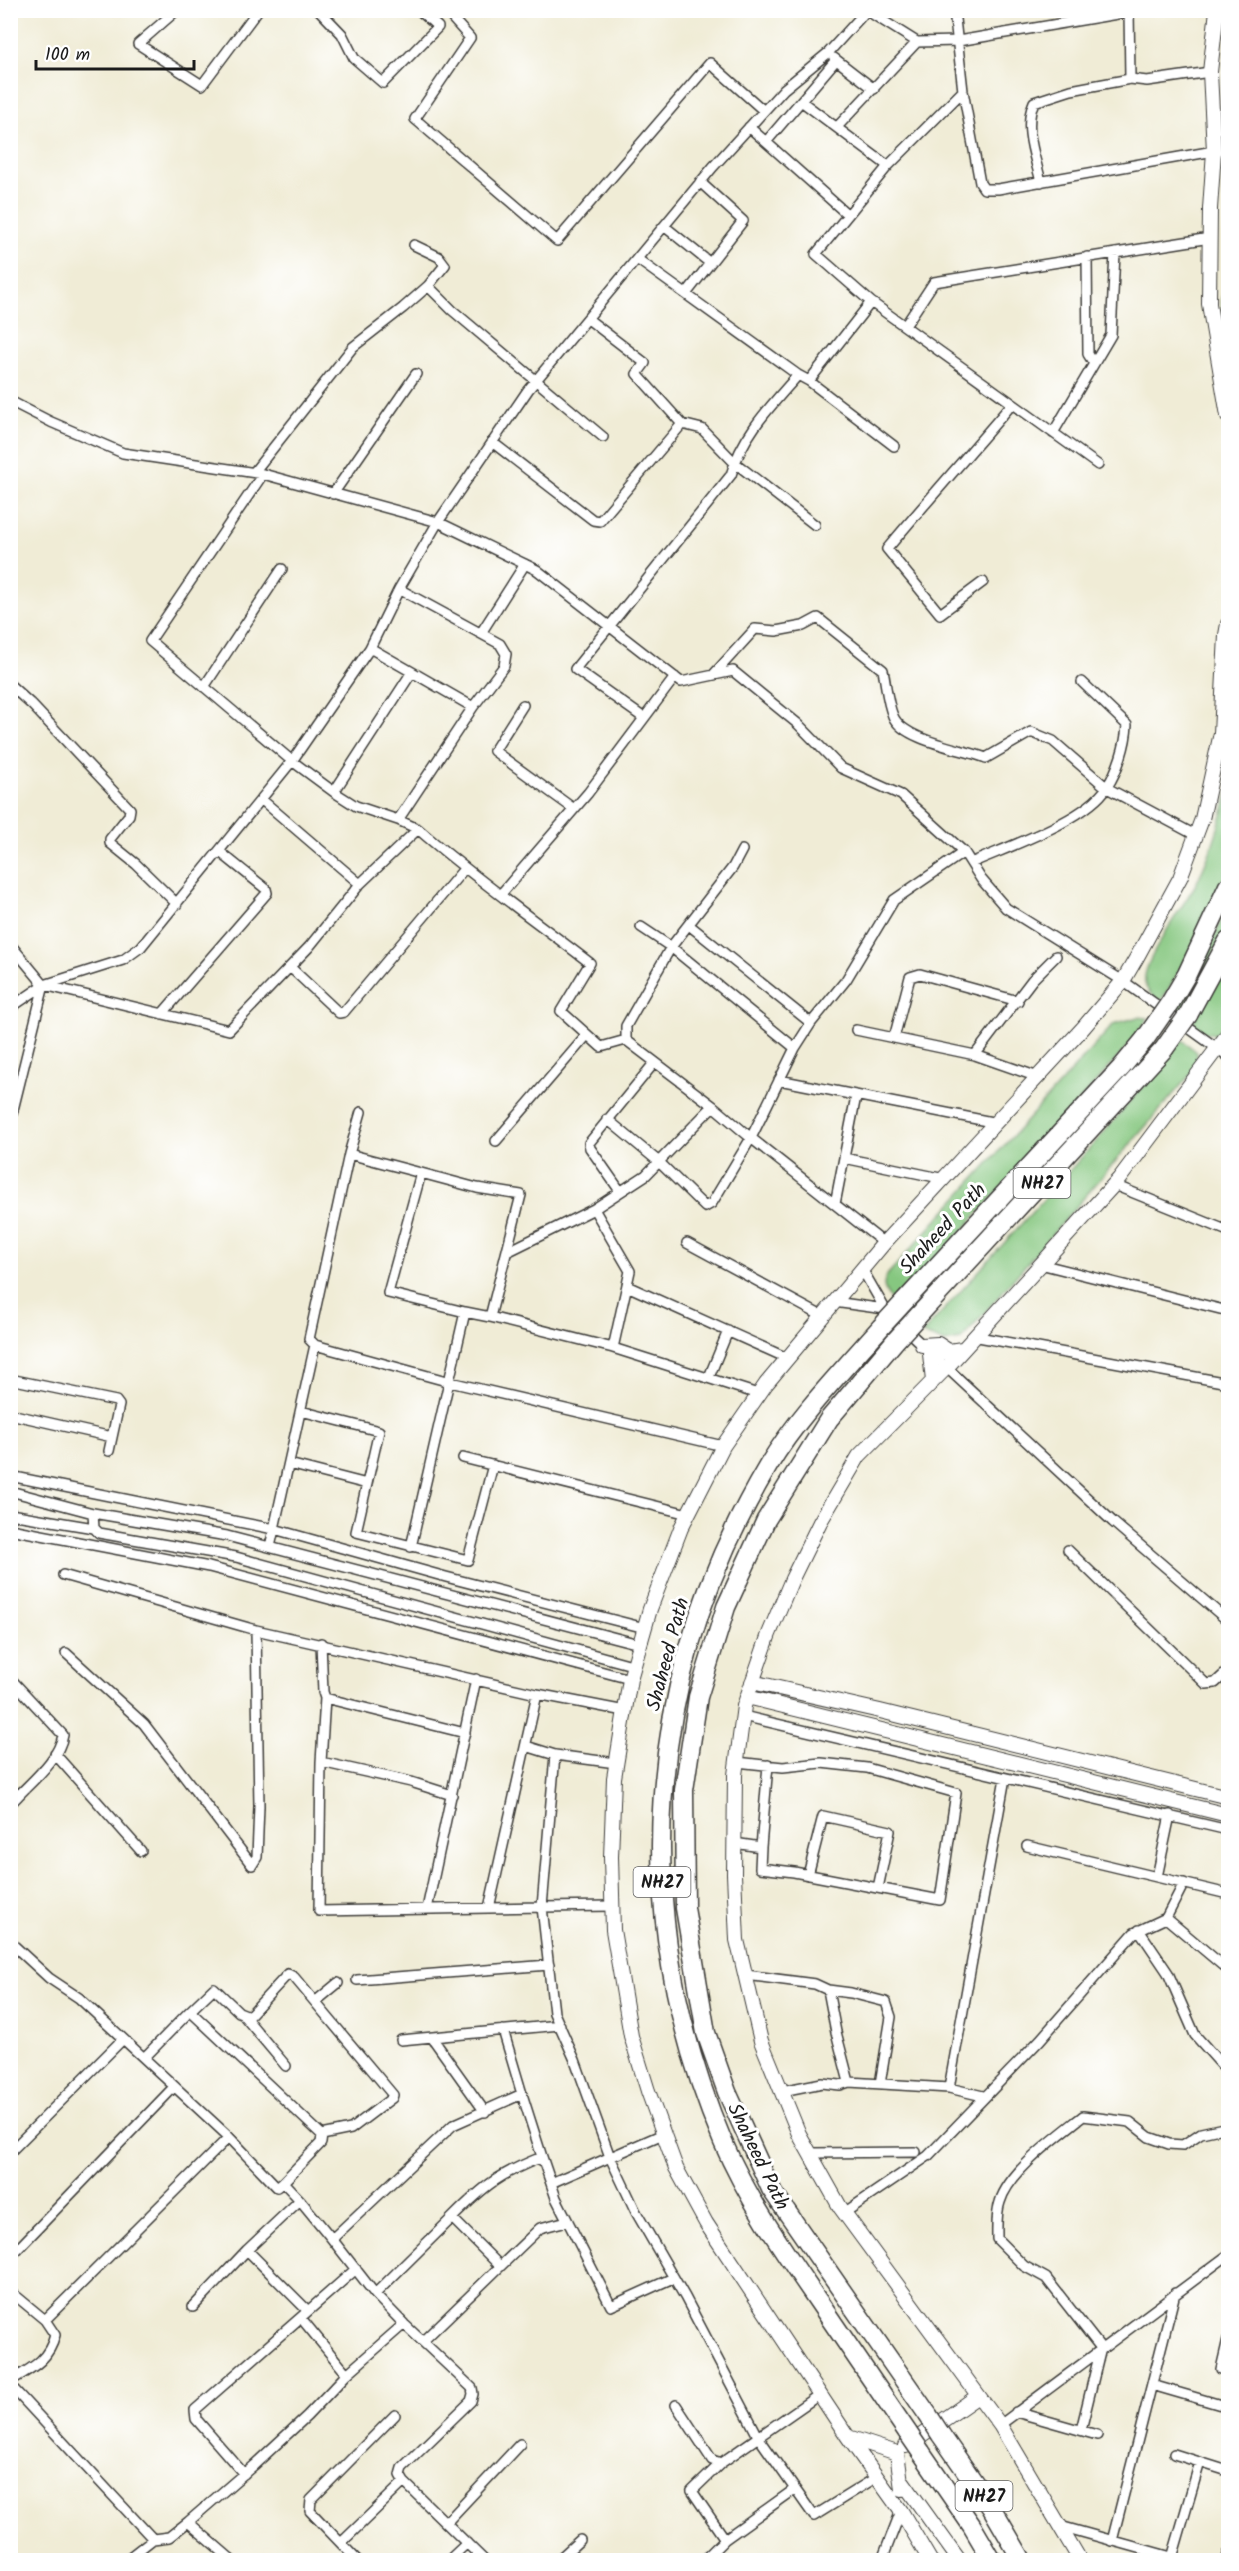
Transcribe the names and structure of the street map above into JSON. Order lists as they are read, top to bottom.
{
  "streets": {
    "highway": ["NH27", "Shaheed Path"]
  },
  "scale_bar": "100 m"
}
